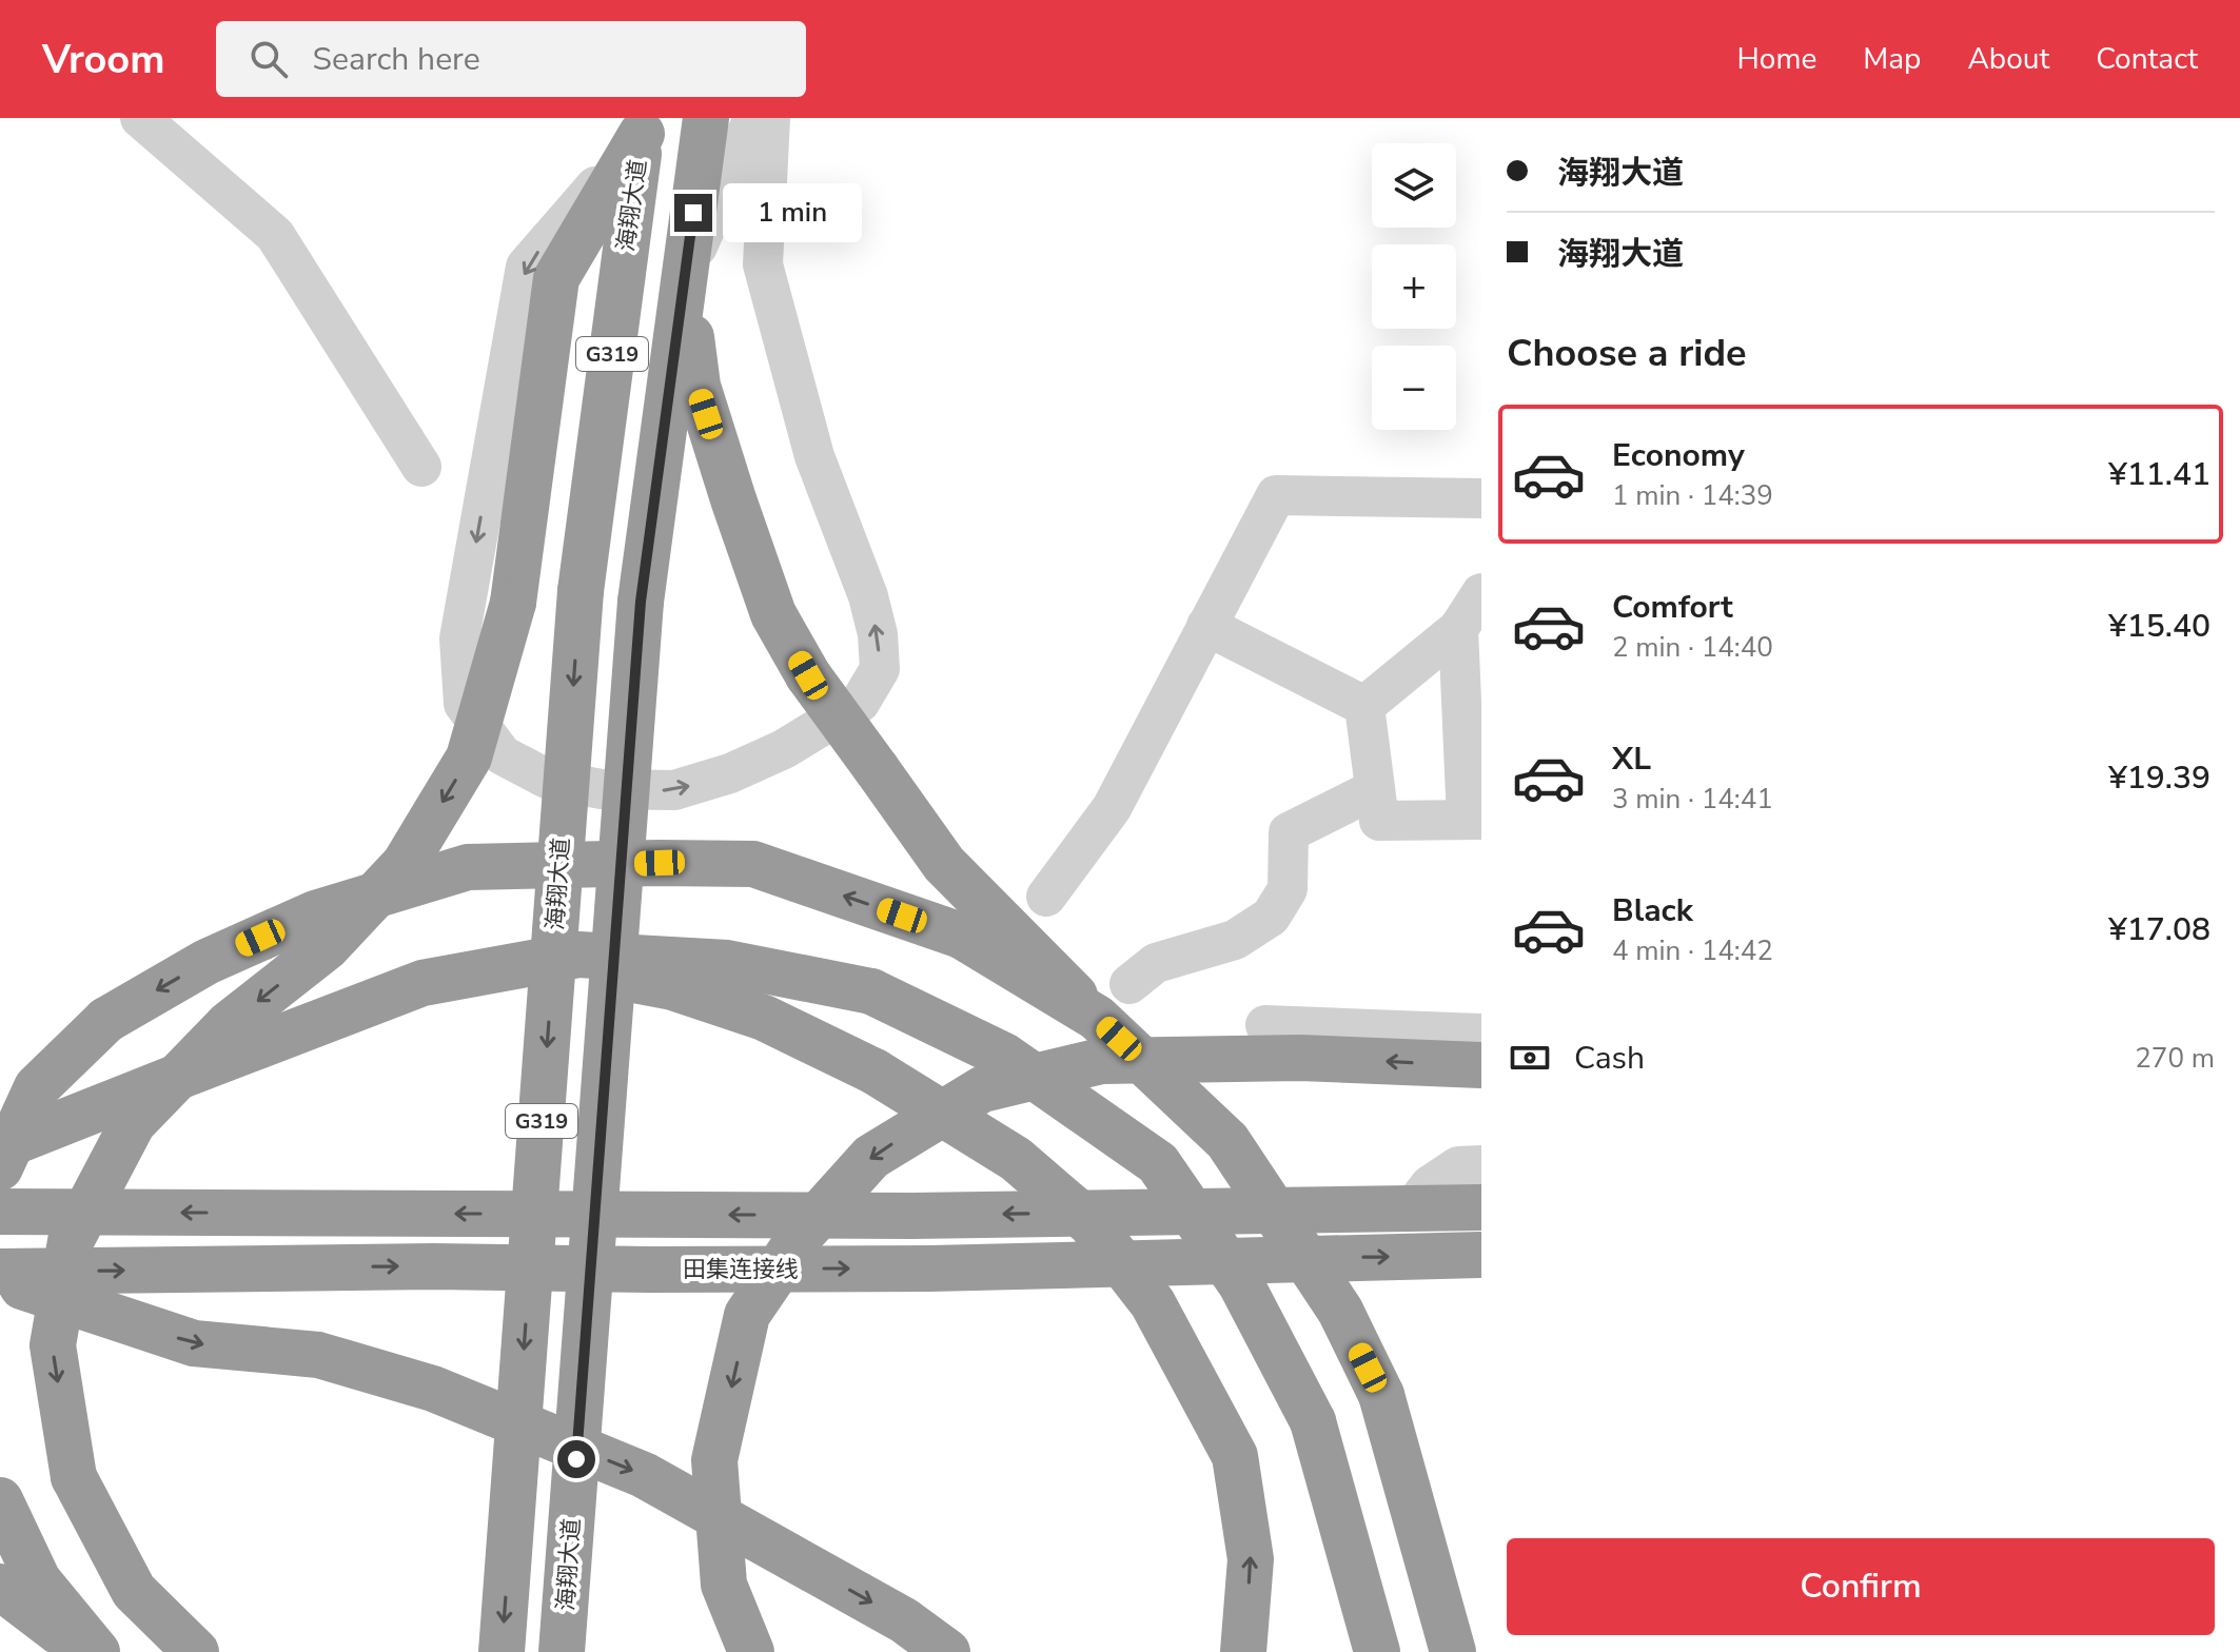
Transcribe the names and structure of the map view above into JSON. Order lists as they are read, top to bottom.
{
  "streets": {
    "highway": ["海翔大道", "G319", "田集连接线"]
  },
  "page": {
    "header": "Vroom",
    "search": "Search here",
    "nav": [
      "Home",
      "Map",
      "About",
      "Contact"
    ],
    "banner": ["海翔大道", "海翔大道"],
    "map_buttons": ["+", "−"],
    "bubble": "1 min",
    "heading": "Choose a ride",
    "list": [
      {
        "name": "Economy",
        "note": "1 min · 14:39",
        "value": "¥11.41"
      },
      {
        "name": "Comfort",
        "note": "2 min · 14:40",
        "value": "¥15.40"
      },
      {
        "name": "XL",
        "note": "3 min · 14:41",
        "value": "¥19.39"
      },
      {
        "name": "Black",
        "note": "4 min · 14:42",
        "value": "¥17.08"
      }
    ],
    "pay": ["Cash", "270 m"],
    "buttons": "Confirm"
  }
}
